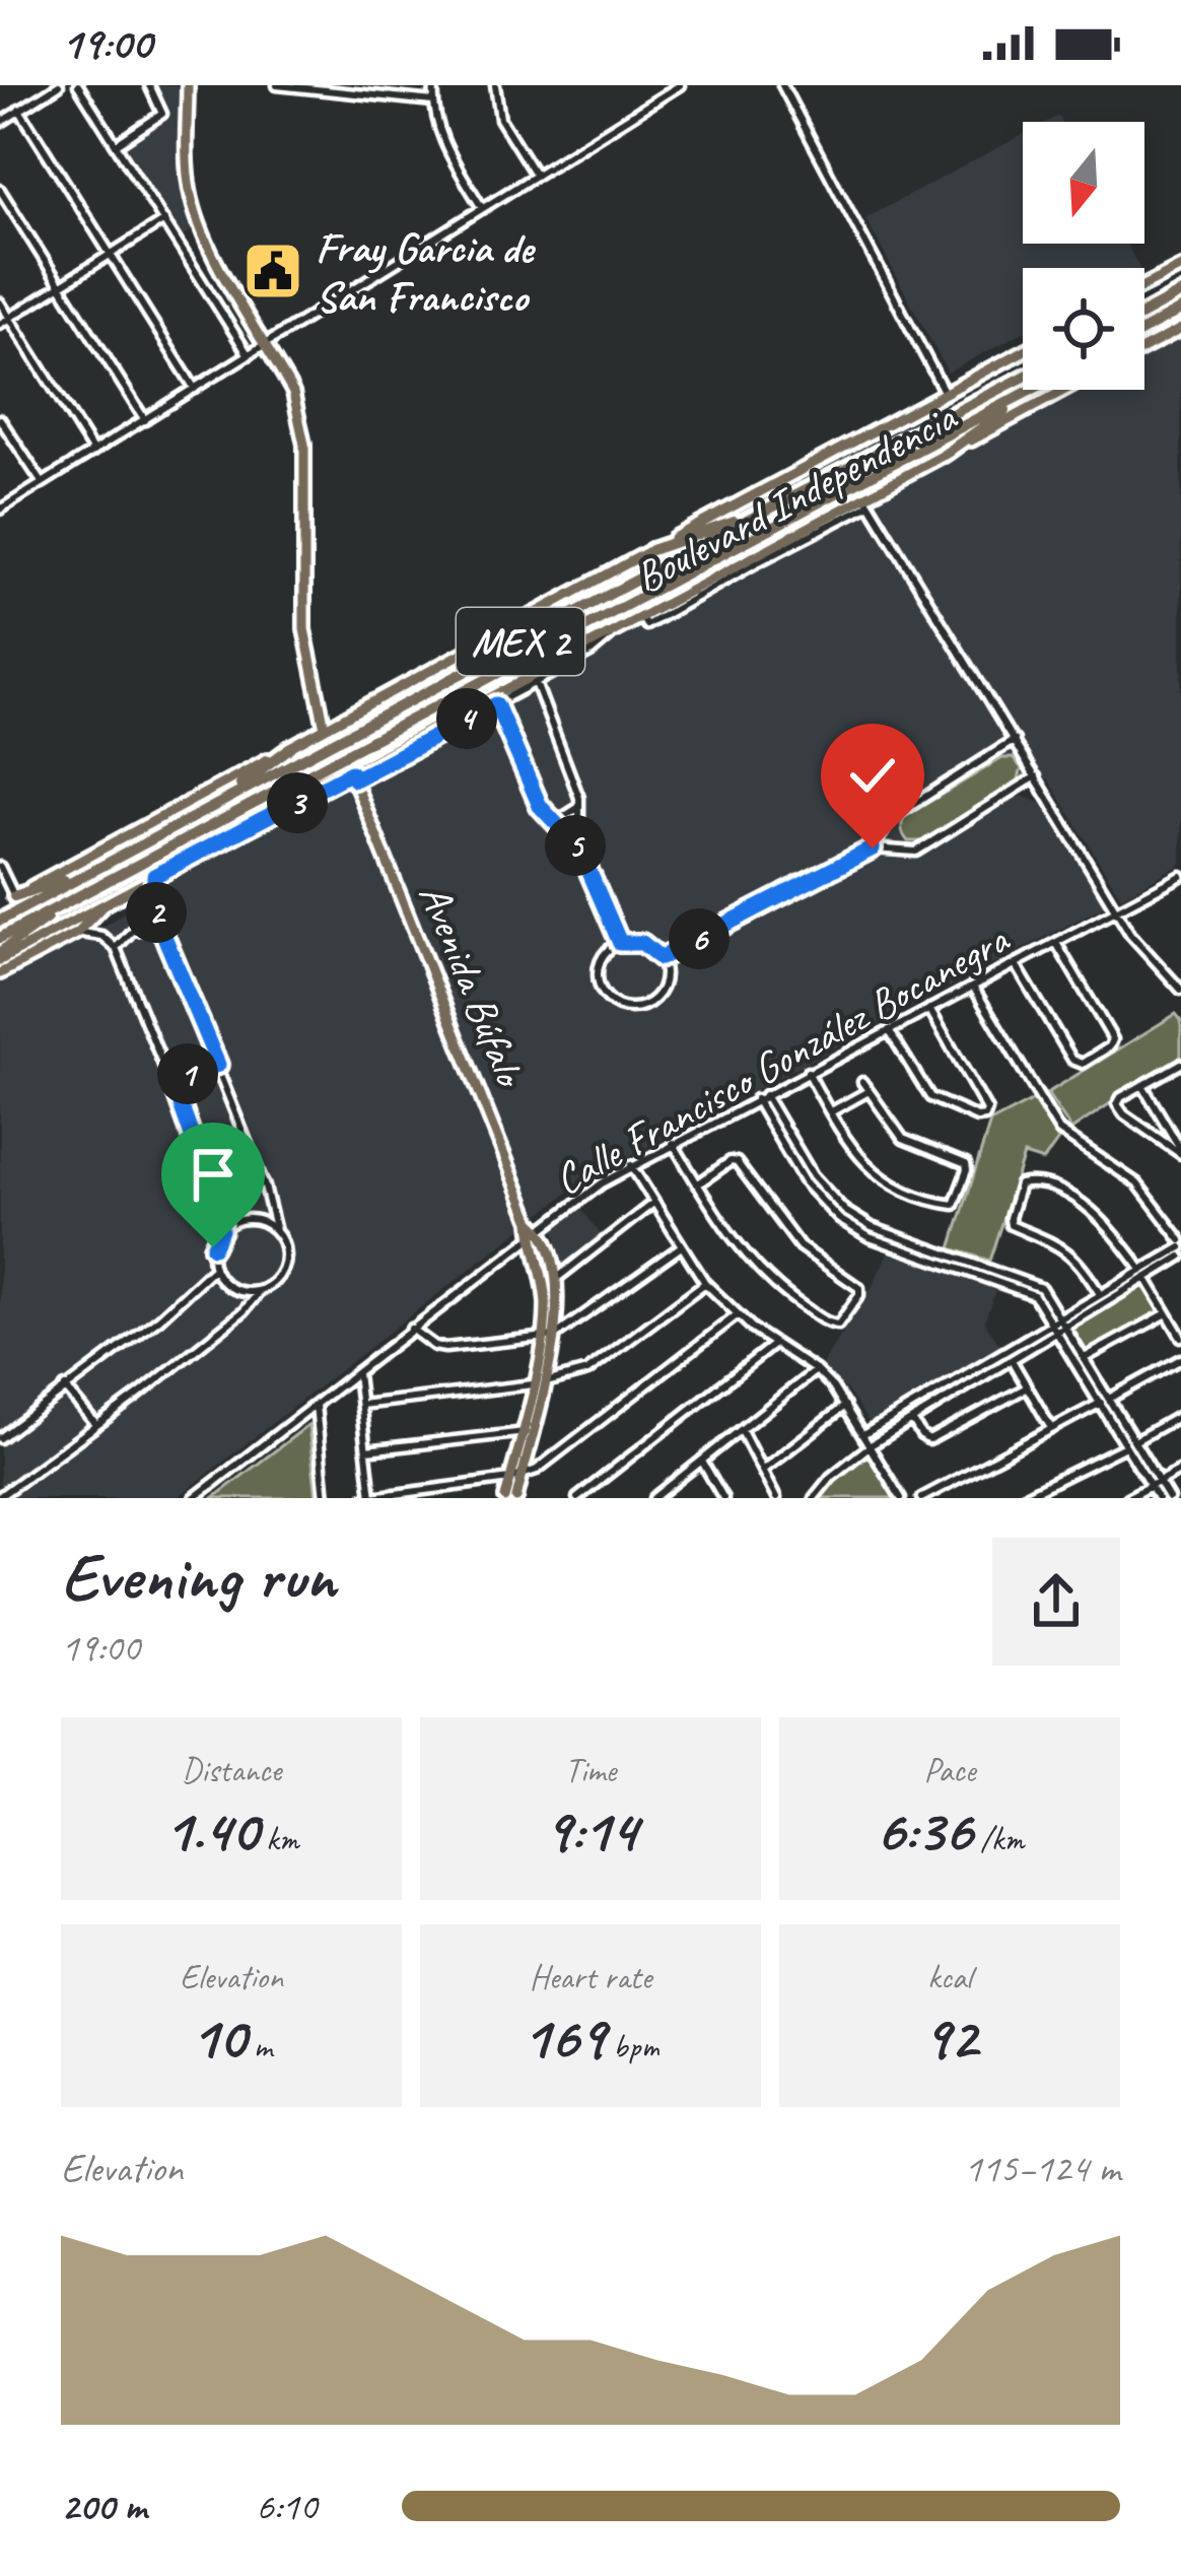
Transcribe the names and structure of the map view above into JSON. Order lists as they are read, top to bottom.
{
  "streets": {
    "highway": ["MEX 2"],
    "main road": ["Boulevard Independencia", "Avenida Búfalo"],
    "street": ["Calle Francisco González Bocanegra"]
  },
  "crossings": [
    ["Boulevard Independencia", "Avenida Búfalo"],
    ["Avenida Búfalo", "Calle Francisco González Bocanegra"]
  ],
  "places": {
    "public building": ["Fray Garcia de San Francisco"]
  },
  "north": "bottom",
  "page": {
    "status": "19:00",
    "pins": [
      "4",
      "3",
      "5",
      "2",
      "6",
      "1"
    ],
    "heading": ["Evening run", "19:00"],
    "stats": [
      ["Distance", "1.40 km"],
      ["Time", "9:14"],
      ["Pace", "6:36 /km"],
      ["Elevation", "10 m"],
      ["Heart rate", "169 bpm"],
      ["kcal", "92"]
    ],
    "chart": ["Elevation", "115–124 m"],
    "list": [
      {
        "name": "200 m",
        "note": "6:10"
      }
    ]
  }
}
